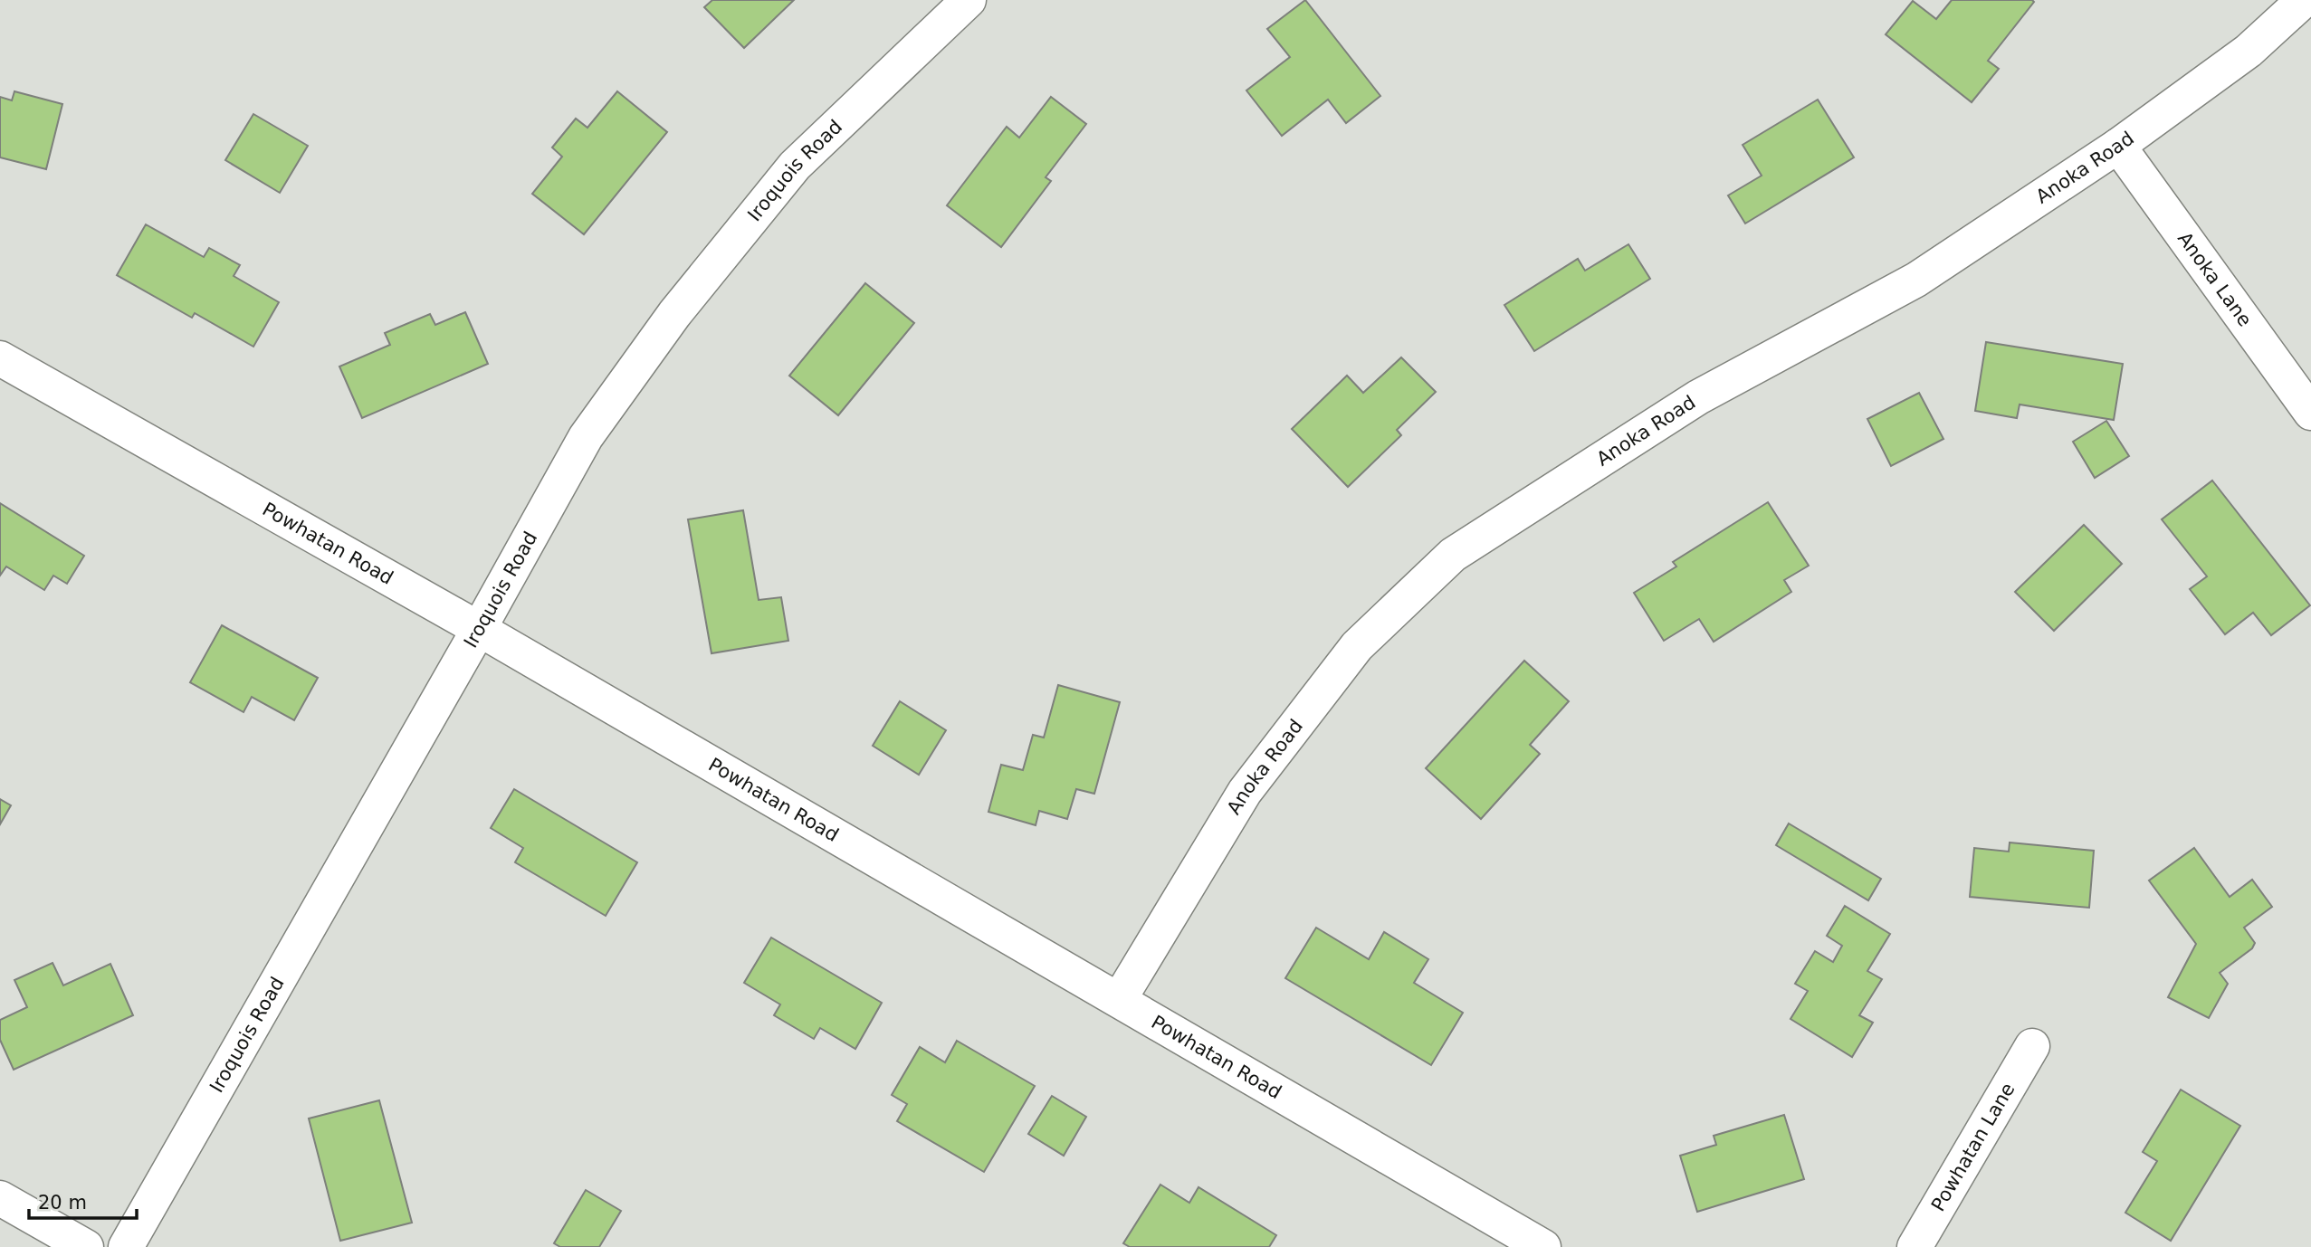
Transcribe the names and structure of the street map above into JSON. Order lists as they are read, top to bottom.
{
  "streets": {
    "street": [
      "Anoka Road",
      "Iroquois Road",
      "Anoka Lane",
      "Powhatan Road",
      "Powhatan Lane"
    ]
  },
  "crossings": [
    ["Anoka Road", "Anoka Lane"],
    ["Anoka Road", "Powhatan Road"],
    ["Iroquois Road", "Powhatan Road"]
  ],
  "scale_bar": "20 m"
}
